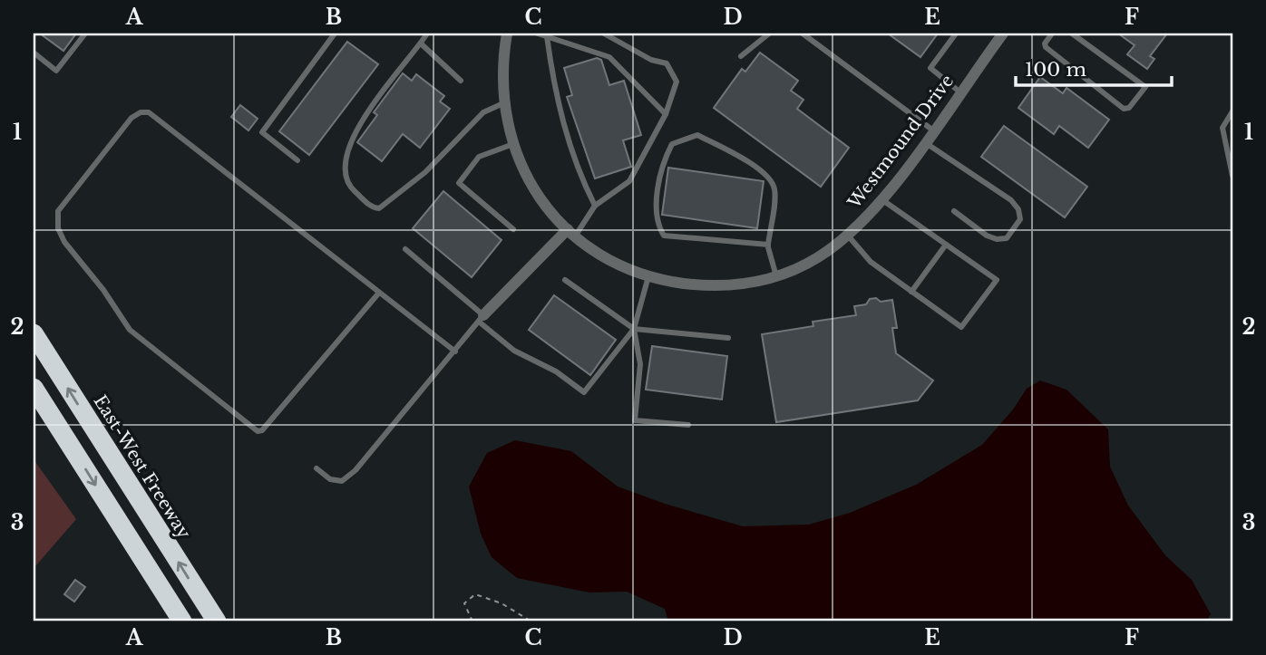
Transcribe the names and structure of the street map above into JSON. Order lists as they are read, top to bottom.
{
  "streets": {
    "highway": ["East-West Freeway"],
    "street": ["Westmound Drive"]
  },
  "scale_bar": "100 m",
  "grid": {
    "columns": [
      "A",
      "B",
      "C",
      "D",
      "E",
      "F"
    ],
    "rows": ["1", "2", "3"]
  }
}
